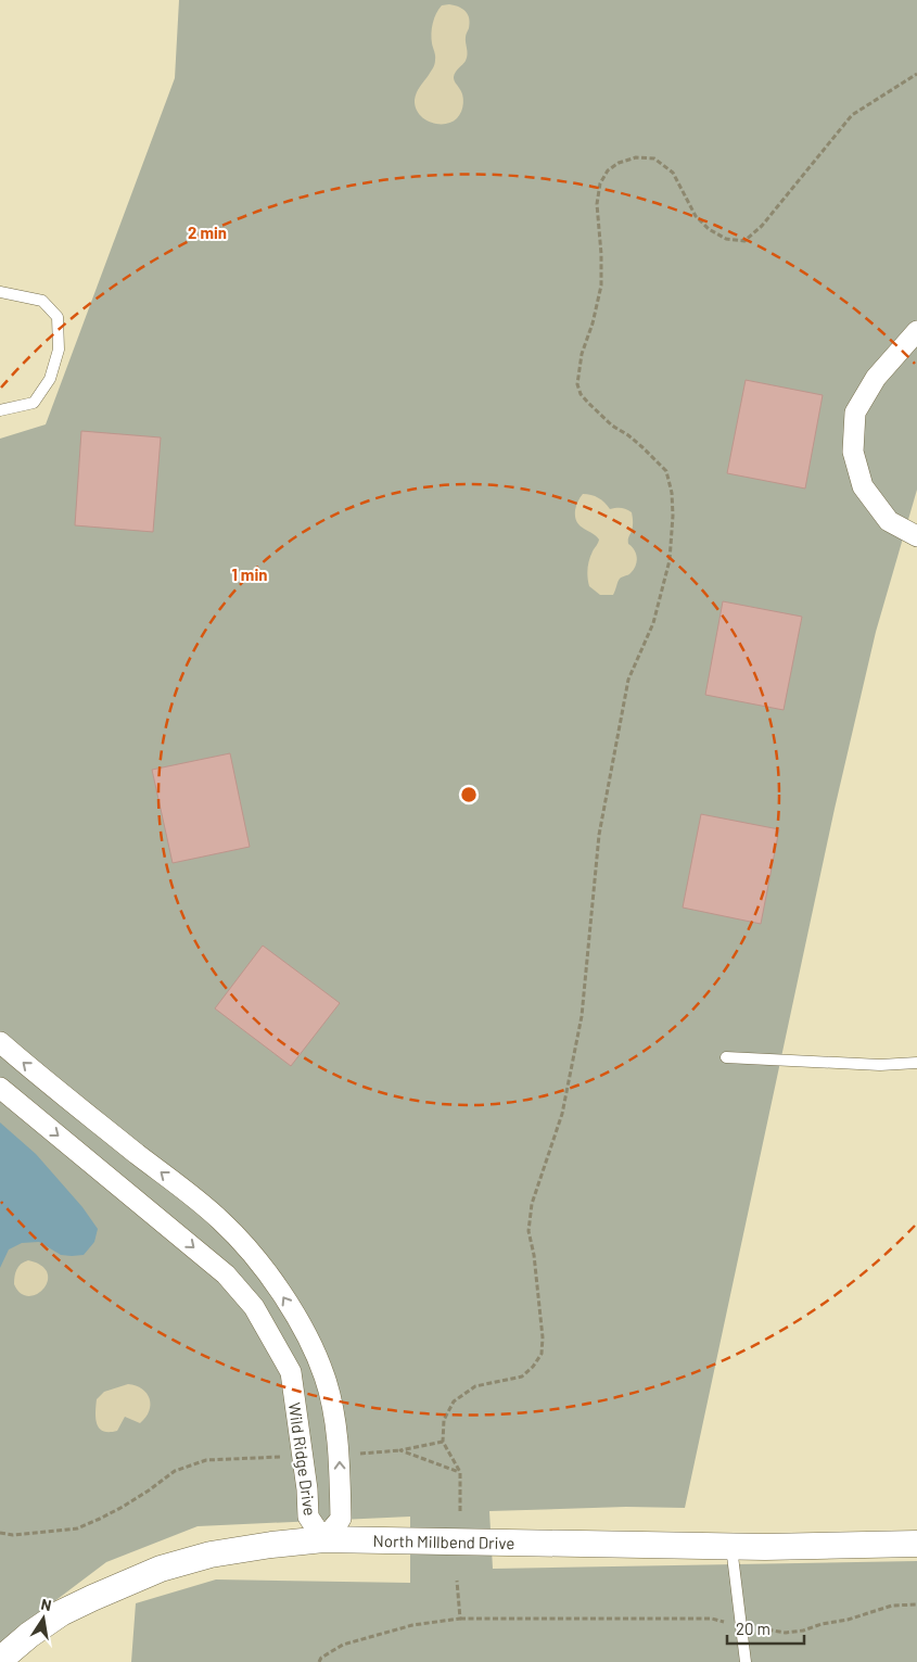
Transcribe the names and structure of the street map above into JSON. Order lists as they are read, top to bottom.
{
  "streets": {
    "street": ["Wild Ridge Drive", "North Millbend Drive"]
  },
  "crossings": [
    ["Wild Ridge Drive", "North Millbend Drive"]
  ],
  "scale_bar": "20 m",
  "north": "top",
  "rings": ["2 min", "1 min"]
}
